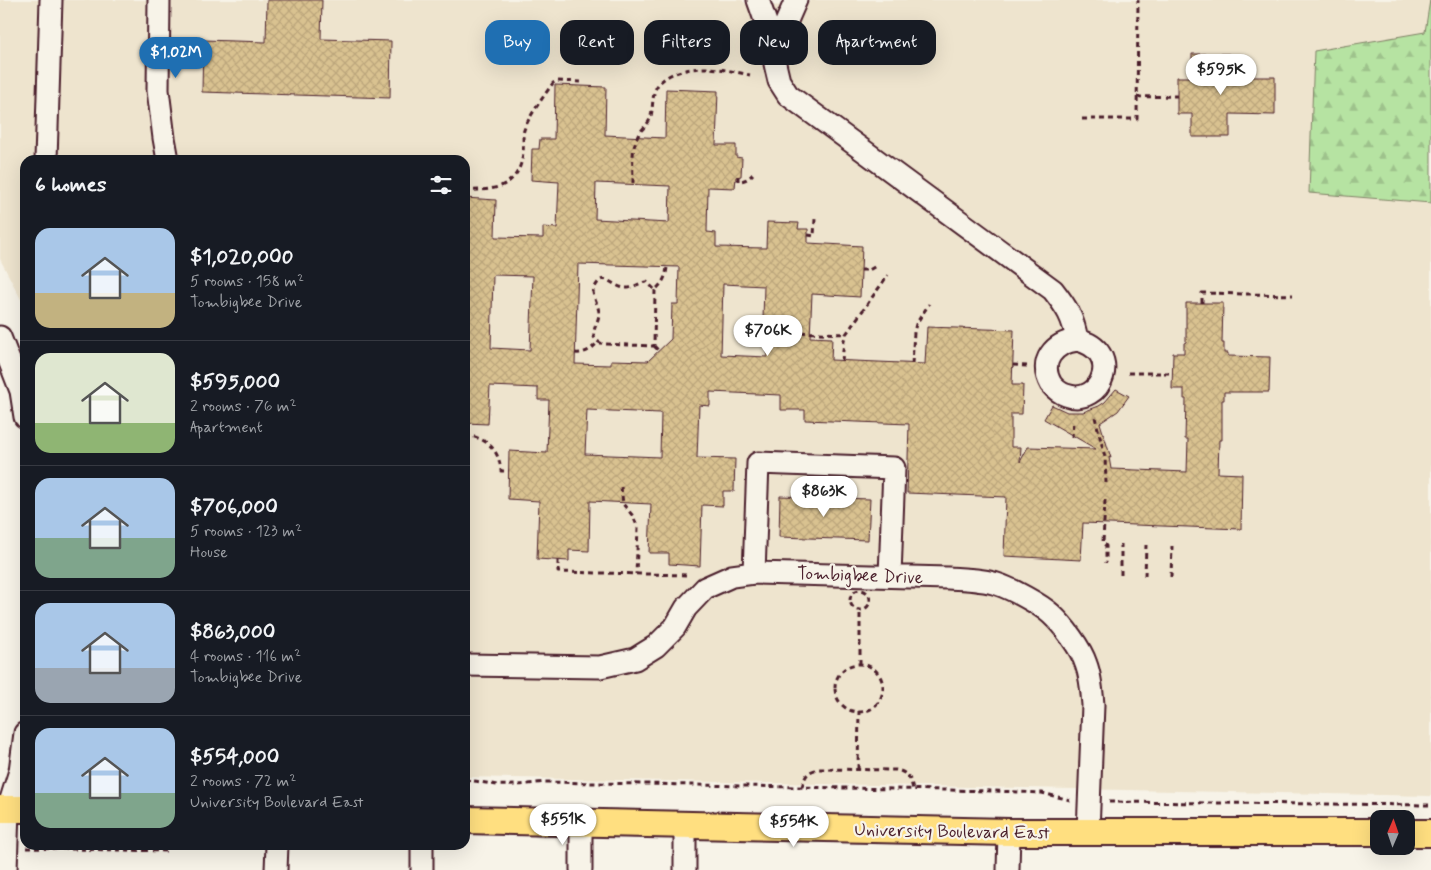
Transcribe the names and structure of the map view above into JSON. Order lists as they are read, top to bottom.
{
  "streets": {
    "main road": ["University Boulevard East"],
    "street": ["Tombigbee Drive"]
  },
  "crossings": [
    ["Tombigbee Drive", "University Boulevard East"]
  ],
  "north": "top",
  "page": {
    "chip": [
      "Buy",
      "Rent",
      "Filters",
      "New",
      "Apartment"
    ],
    "price": [
      "$1.02M",
      "$595K",
      "$706K",
      "$863K",
      "$551K",
      "$554K"
    ],
    "heading": "6 homes",
    "list": [
      {
        "name": "$1,020,000",
        "note": "5 rooms · 158 m² · Tombigbee Drive"
      },
      {
        "name": "$595,000",
        "note": "2 rooms · 76 m² · Apartment"
      },
      {
        "name": "$706,000",
        "note": "5 rooms · 123 m² · House"
      },
      {
        "name": "$863,000",
        "note": "4 rooms · 116 m² · Tombigbee Drive"
      },
      {
        "name": "$554,000",
        "note": "2 rooms · 72 m² · University Boulevard East"
      }
    ]
  }
}
